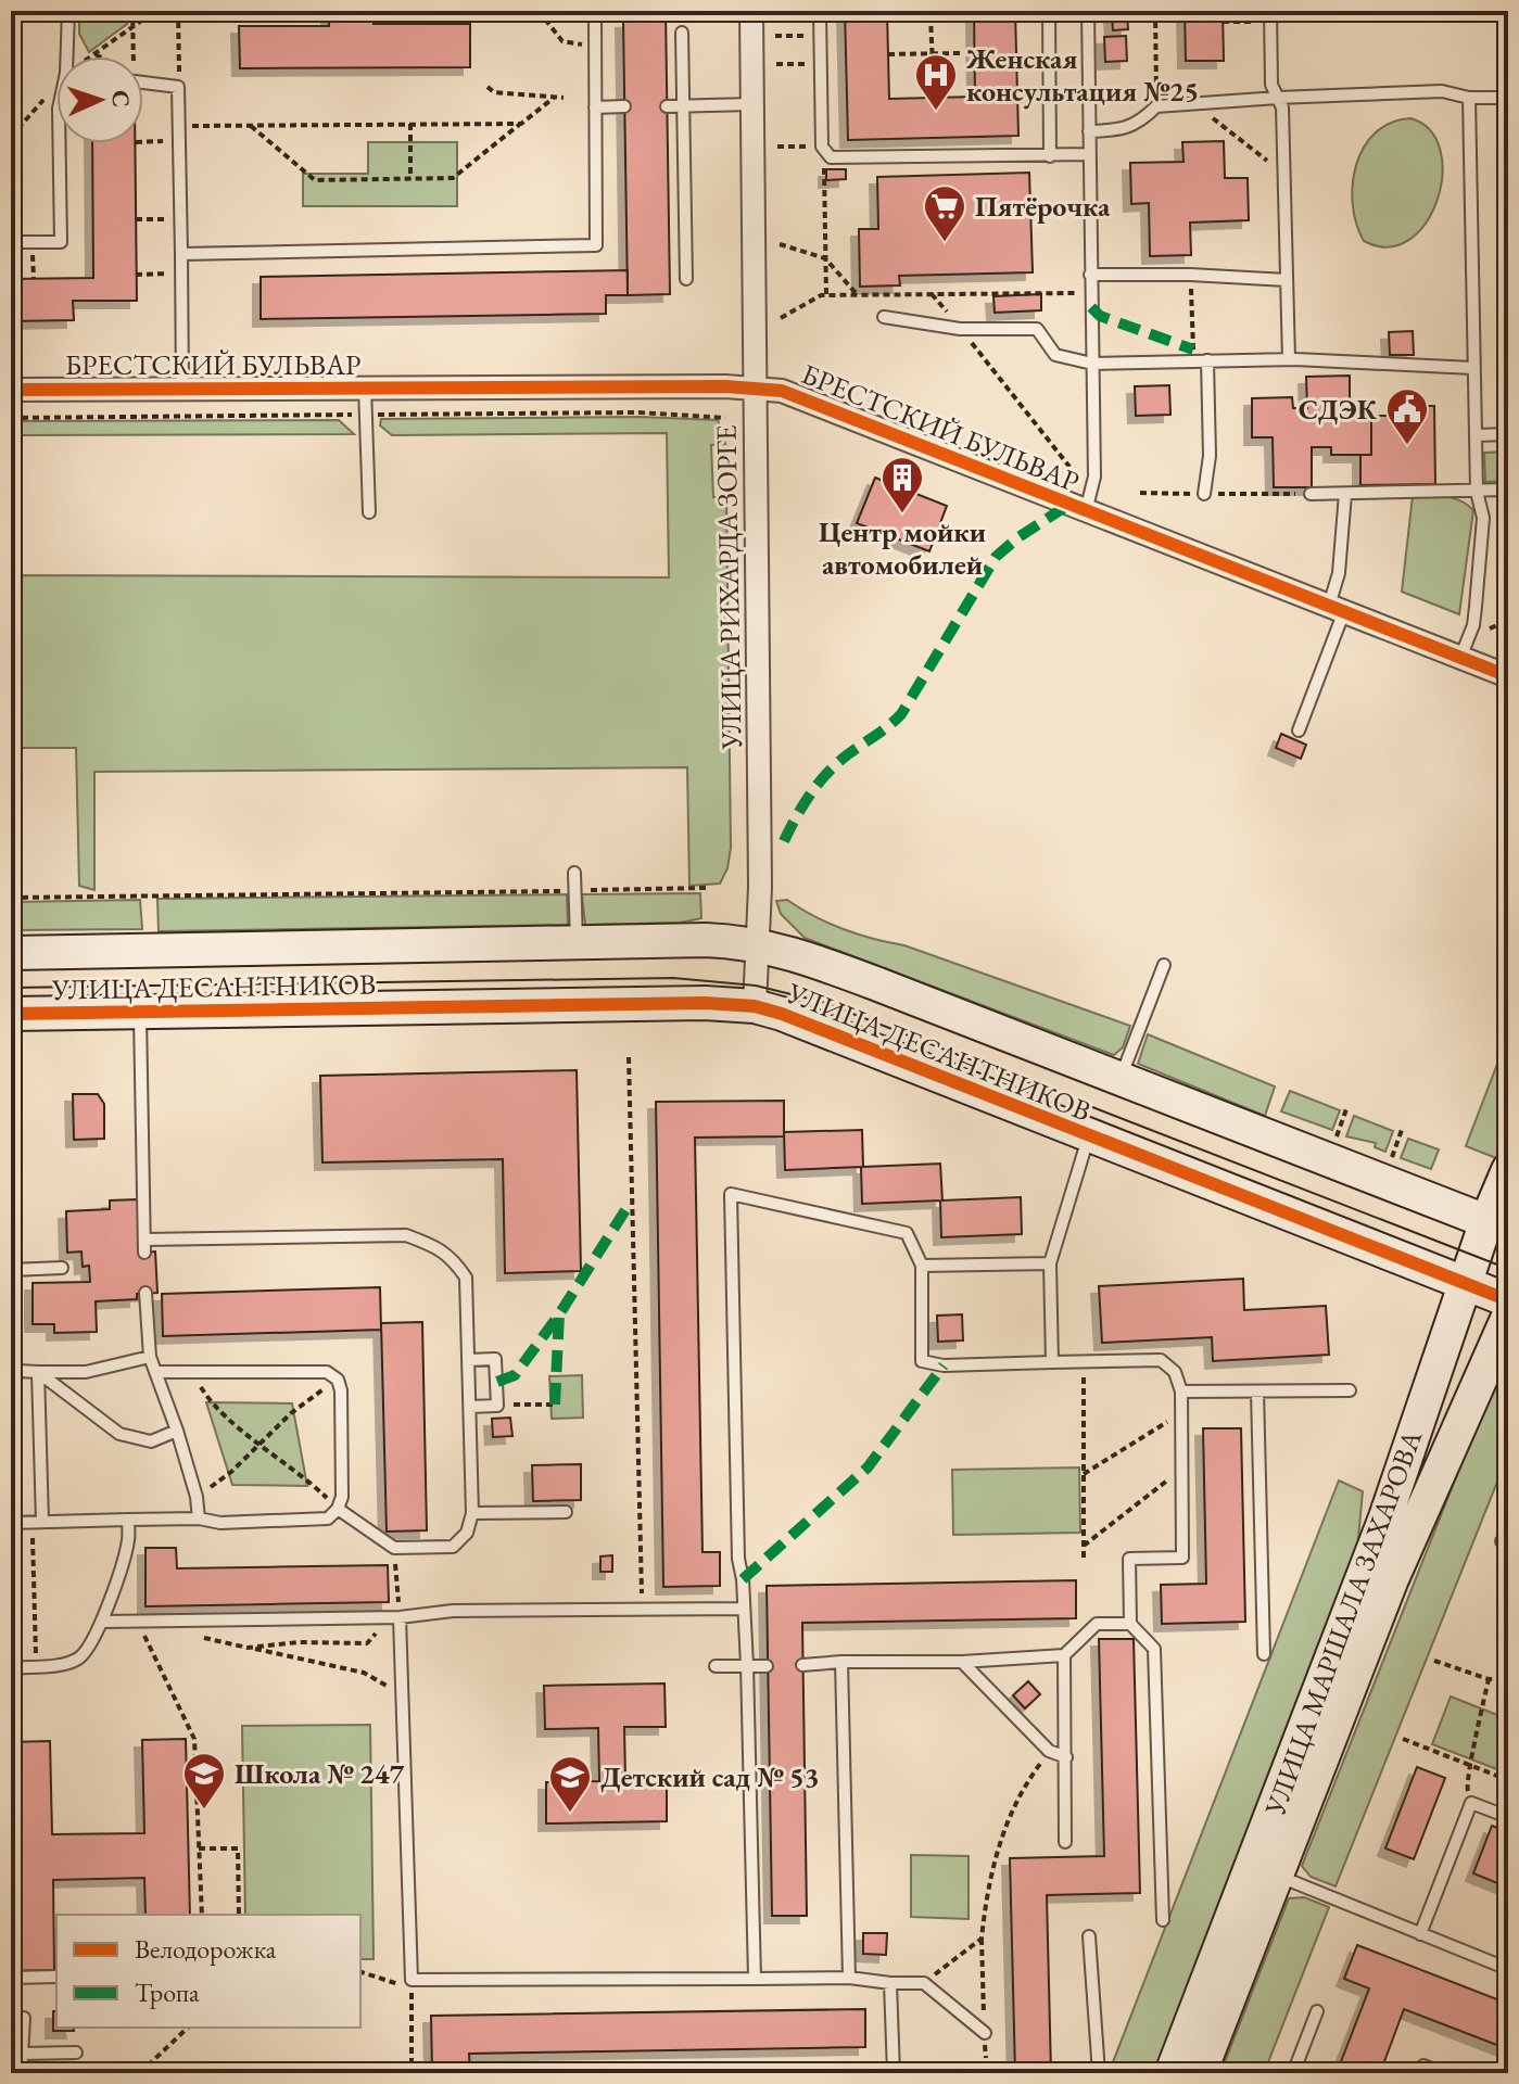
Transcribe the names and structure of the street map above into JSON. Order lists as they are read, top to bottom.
{
  "streets": {
    "street": [
      "БРЕСТСКИЙ БУЛЬВАР",
      "УЛИЦА РИХАРДА ЗОРГЕ",
      "УЛИЦА ДЕСАНТНИКОВ",
      "УЛИЦА МАРШАЛА ЗАХАРОВА"
    ]
  },
  "crossings": [
    ["БРЕСТСКИЙ БУЛЬВАР", "УЛИЦА РИХАРДА ЗОРГЕ"],
    ["УЛИЦА РИХАРДА ЗОРГЕ", "УЛИЦА ДЕСАНТНИКОВ"],
    ["УЛИЦА ДЕСАНТНИКОВ", "УЛИЦА МАРШАЛА ЗАХАРОВА"]
  ],
  "places": {
    "hospital": ["Женская консультация №25"],
    "supermarket": ["Пятёрочка"],
    "public building": ["СДЭК"],
    "building": ["Центр мойки автомобилей"],
    "school or university": ["Школа № 247", "Детский сад № 53"]
  },
  "legend": ["Велодорожка", "Тропа"],
  "north": "right"
}
